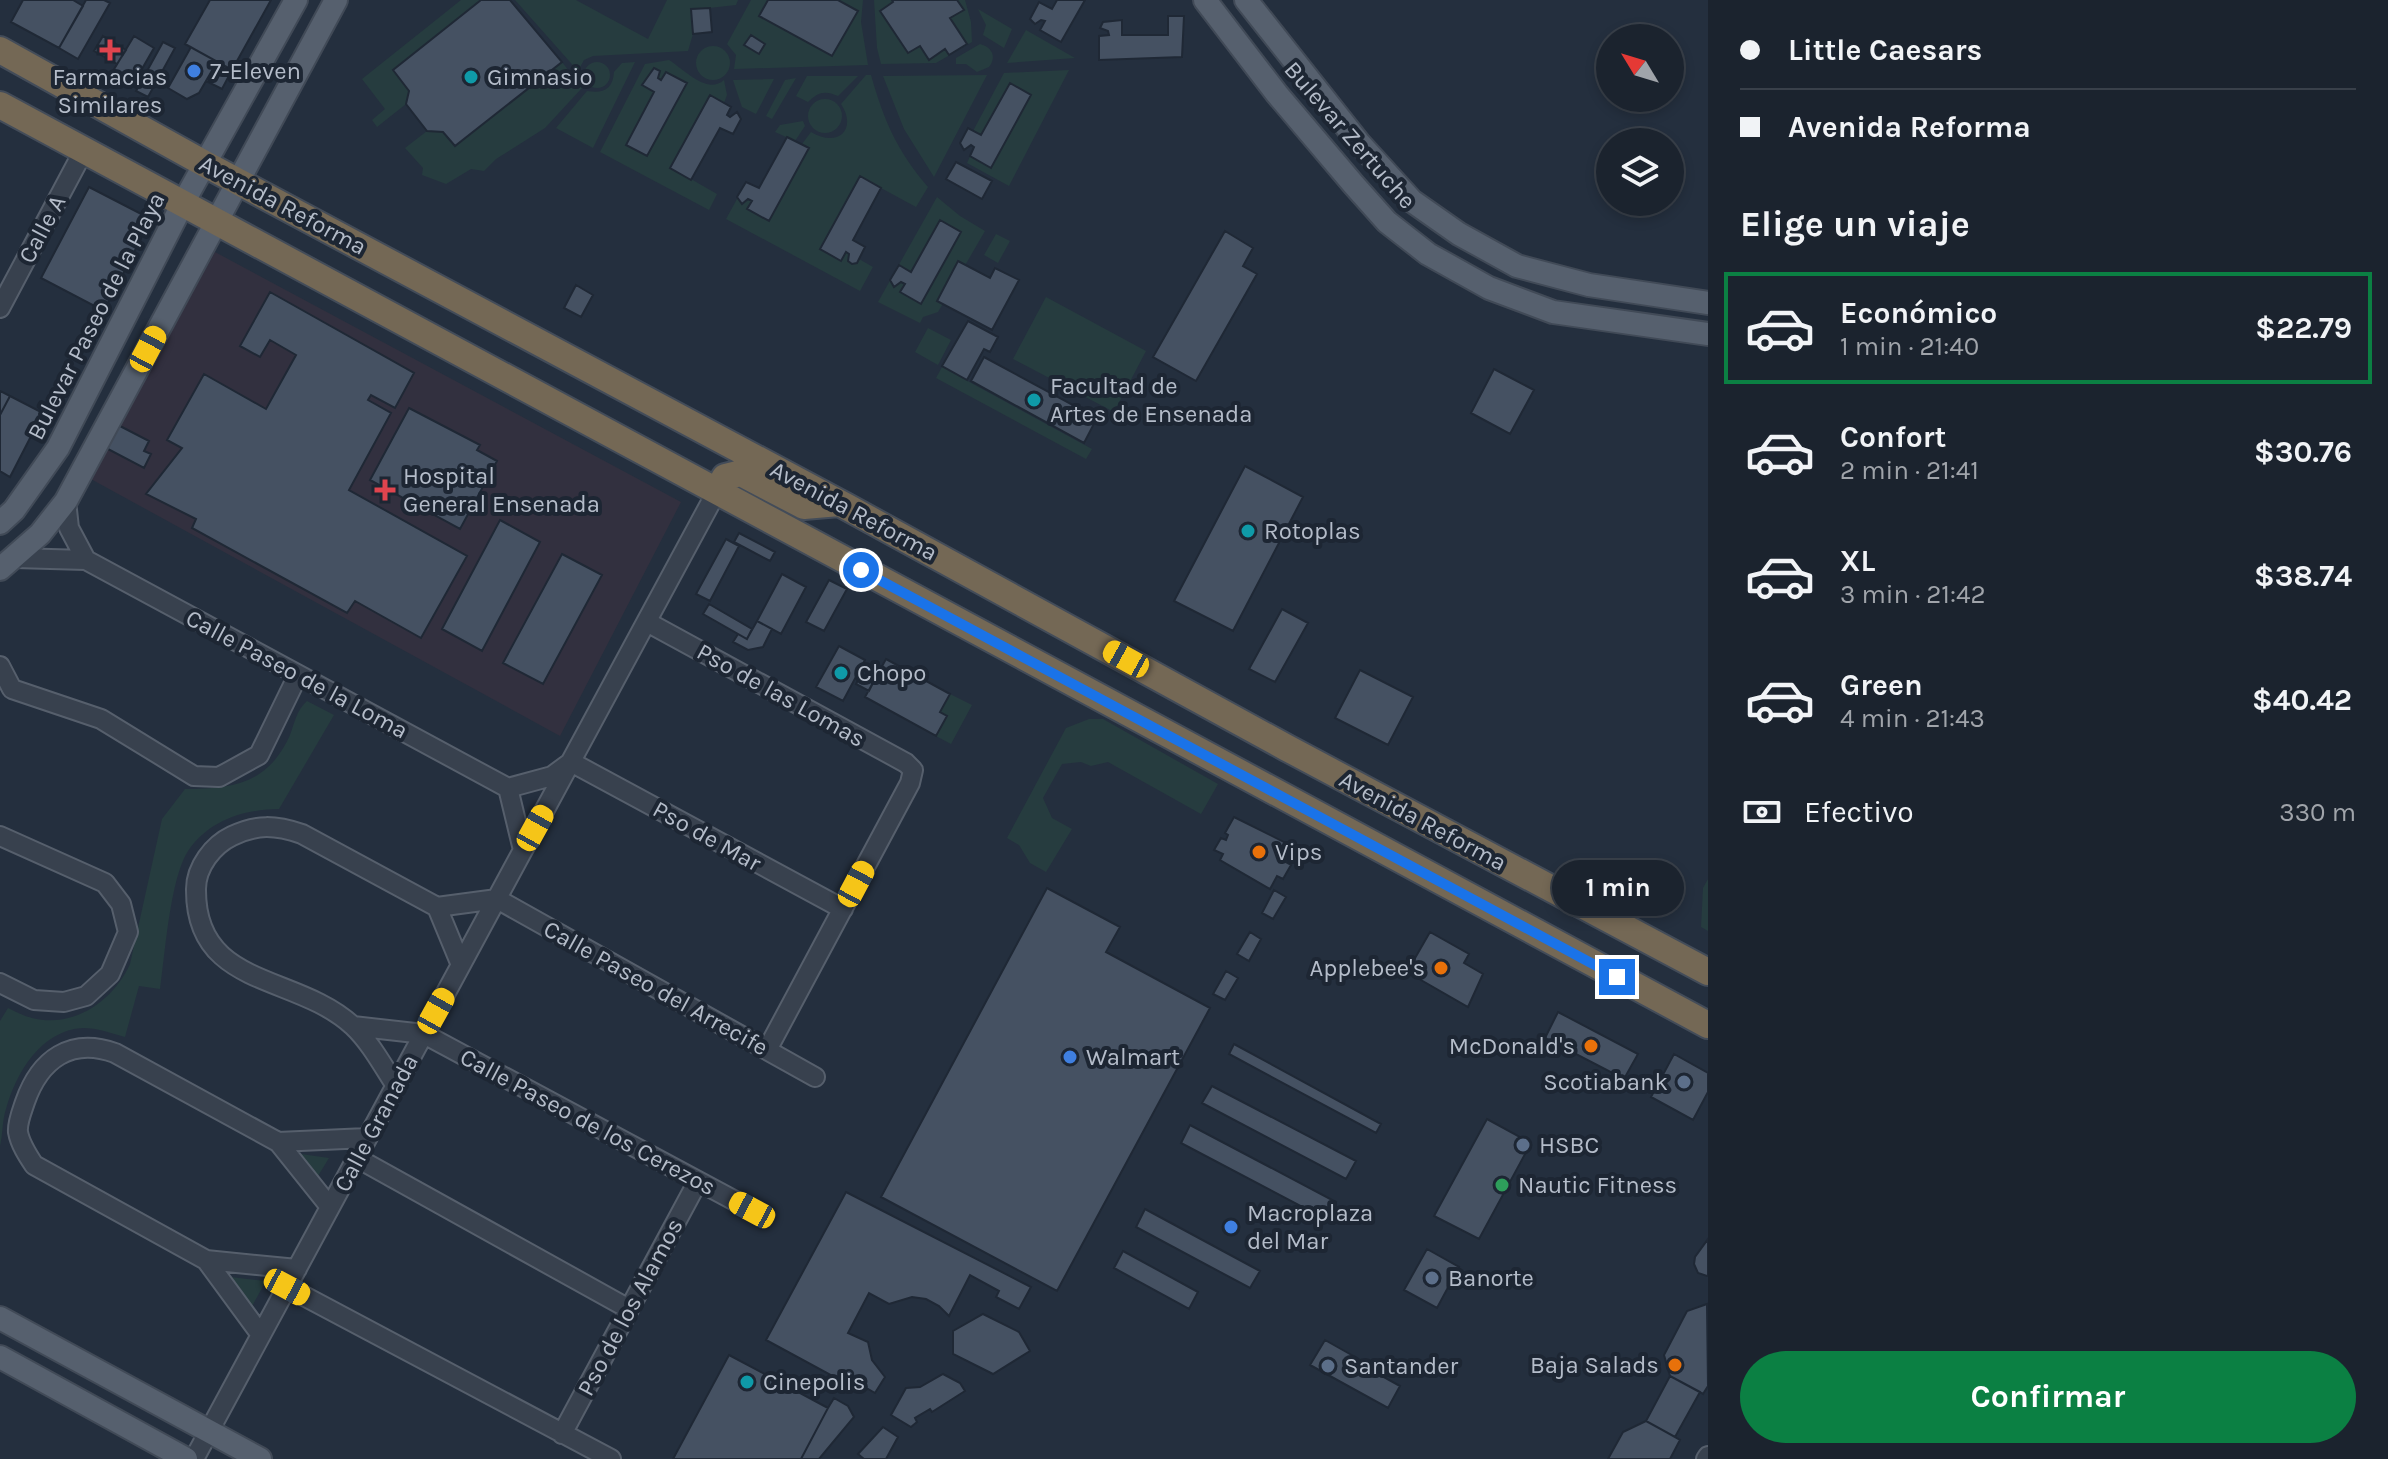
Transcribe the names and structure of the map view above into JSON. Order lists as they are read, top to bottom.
{
  "streets": {
    "highway": ["Avenida Reforma"],
    "main road": ["Bulevar Zertuche", "Bulevar Paseo de la Playa"],
    "street": [
      "Calle A",
      "Calle Paseo de la Loma",
      "Pso de las Lomas",
      "Pso de Mar",
      "Calle Paseo del Arrecife",
      "Calle Paseo de los Cerezos",
      "Calle Granada",
      "Pso de los Alamos"
    ]
  },
  "crossings": [
    ["Avenida Reforma", "Calle A"],
    ["Avenida Reforma", "Bulevar Paseo de la Playa"],
    ["Avenida Reforma", "Calle Granada"],
    ["Pso de las Lomas", "Pso de Mar"],
    ["Pso de las Lomas", "Calle Granada"],
    ["Pso de Mar", "Calle Granada"],
    ["Calle Paseo del Arrecife", "Calle Granada"],
    ["Calle Paseo de los Cerezos", "Calle Granada"],
    ["Calle Paseo de los Cerezos", "Pso de los Alamos"]
  ],
  "places": {
    "health": ["Farmacias Similares", "Hospital General Ensenada"],
    "other": [
      "7-Eleven",
      "Gimnasio",
      "Facultad de Artes de Ensenada",
      "Rotoplas",
      "Chopo",
      "Vips",
      "Applebee's",
      "McDonald's",
      "Walmart",
      "Scotiabank",
      "HSBC",
      "Nautic Fitness",
      "Macroplaza del Mar",
      "Banorte",
      "Baja Salads",
      "Santander",
      "Cinepolis"
    ]
  },
  "north": "top left",
  "page": {
    "banner": ["Little Caesars", "Avenida Reforma"],
    "heading": "Elige un viaje",
    "list": [
      {
        "name": "Económico",
        "note": "1 min · 21:40",
        "value": "$22.79"
      },
      {
        "name": "Confort",
        "note": "2 min · 21:41",
        "value": "$30.76"
      },
      {
        "name": "XL",
        "note": "3 min · 21:42",
        "value": "$38.74"
      },
      {
        "name": "Green",
        "note": "4 min · 21:43",
        "value": "$40.42"
      }
    ],
    "pay": ["Efectivo", "330 m"],
    "bubble": "1 min",
    "buttons": "Confirmar"
  }
}
